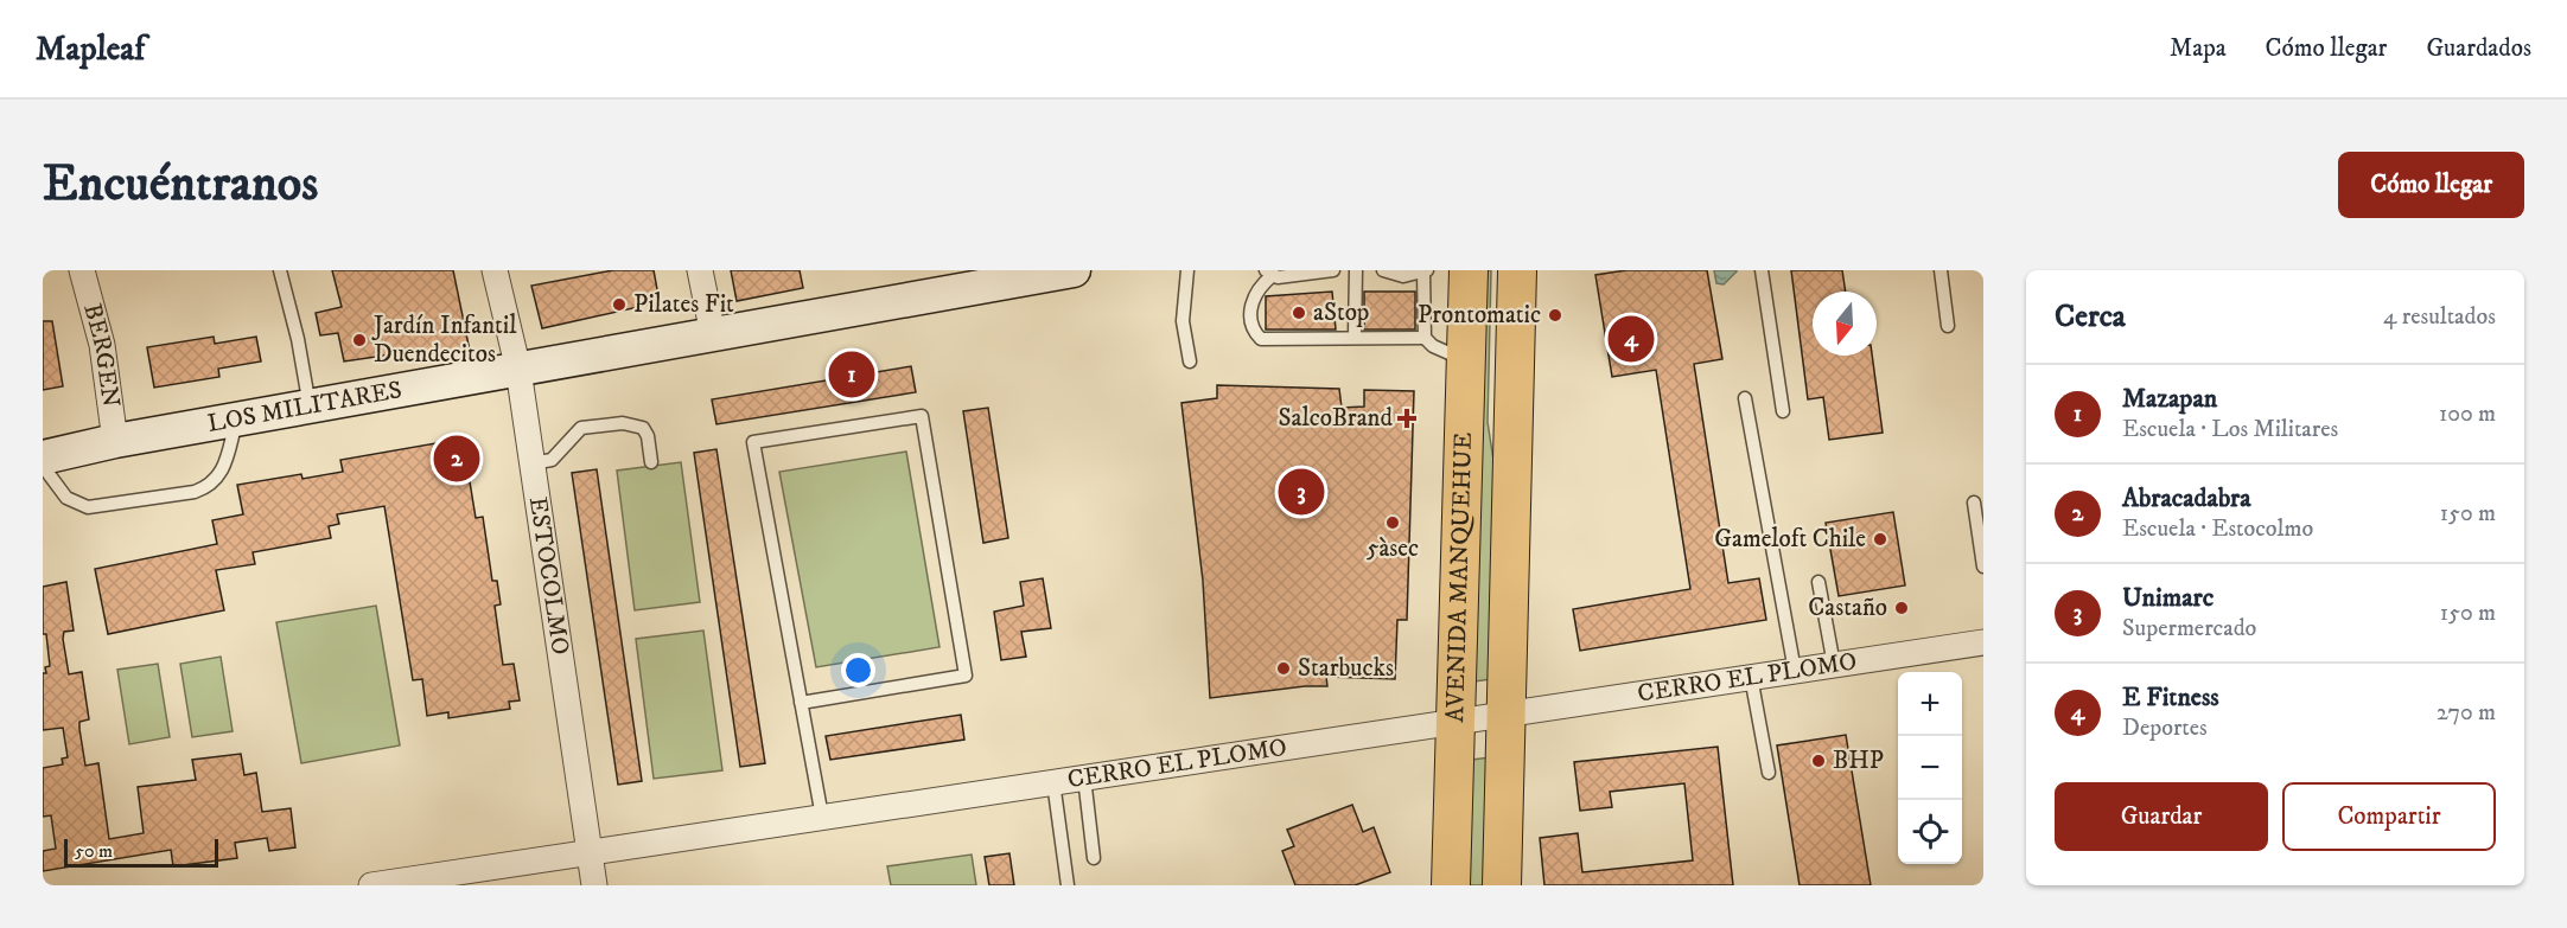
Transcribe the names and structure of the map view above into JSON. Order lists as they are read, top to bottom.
{
  "streets": {
    "main road": ["LOS MILITARES", "AVENIDA MANQUEHUE"],
    "street": ["BERGEN", "ESTOCOLMO", "CERRO EL PLOMO"]
  },
  "crossings": [
    ["BERGEN", "LOS MILITARES"],
    ["LOS MILITARES", "ESTOCOLMO"],
    ["ESTOCOLMO", "CERRO EL PLOMO"],
    ["AVENIDA MANQUEHUE", "CERRO EL PLOMO"]
  ],
  "places": {
    "other": [
      "Pilates Fit",
      "aStop",
      "Prontomatic",
      "Jardín Infantil Duendecitos",
      "5àsec",
      "Gameloft Chile",
      "Castaño",
      "Starbucks",
      "BHP"
    ],
    "health": ["SalcoBrand"]
  },
  "scale_bar": "50 m",
  "north": "bottom",
  "page": {
    "header": "Mapleaf",
    "nav": ["Mapa", "Cómo llegar", "Guardados"],
    "buttons": [
      "Cómo llegar",
      ["Guardar", "Compartir"]
    ],
    "title": "Encuéntranos",
    "heading": ["Cerca", "4 resultados"],
    "pins": [
      "4",
      "1",
      "2",
      "3"
    ],
    "list": [
      {
        "mark": "1",
        "name": "Mazapan",
        "note": "Escuela · Los Militares",
        "value": "100 m"
      },
      {
        "mark": "2",
        "name": "Abracadabra",
        "note": "Escuela · Estocolmo",
        "value": "150 m"
      },
      {
        "mark": "3",
        "name": "Unimarc",
        "note": "Supermercado",
        "value": "150 m"
      },
      {
        "mark": "4",
        "name": "E Fitness",
        "note": "Deportes",
        "value": "270 m"
      }
    ],
    "map_buttons": ["+", "−"],
    "scale": "50 m"
  }
}
